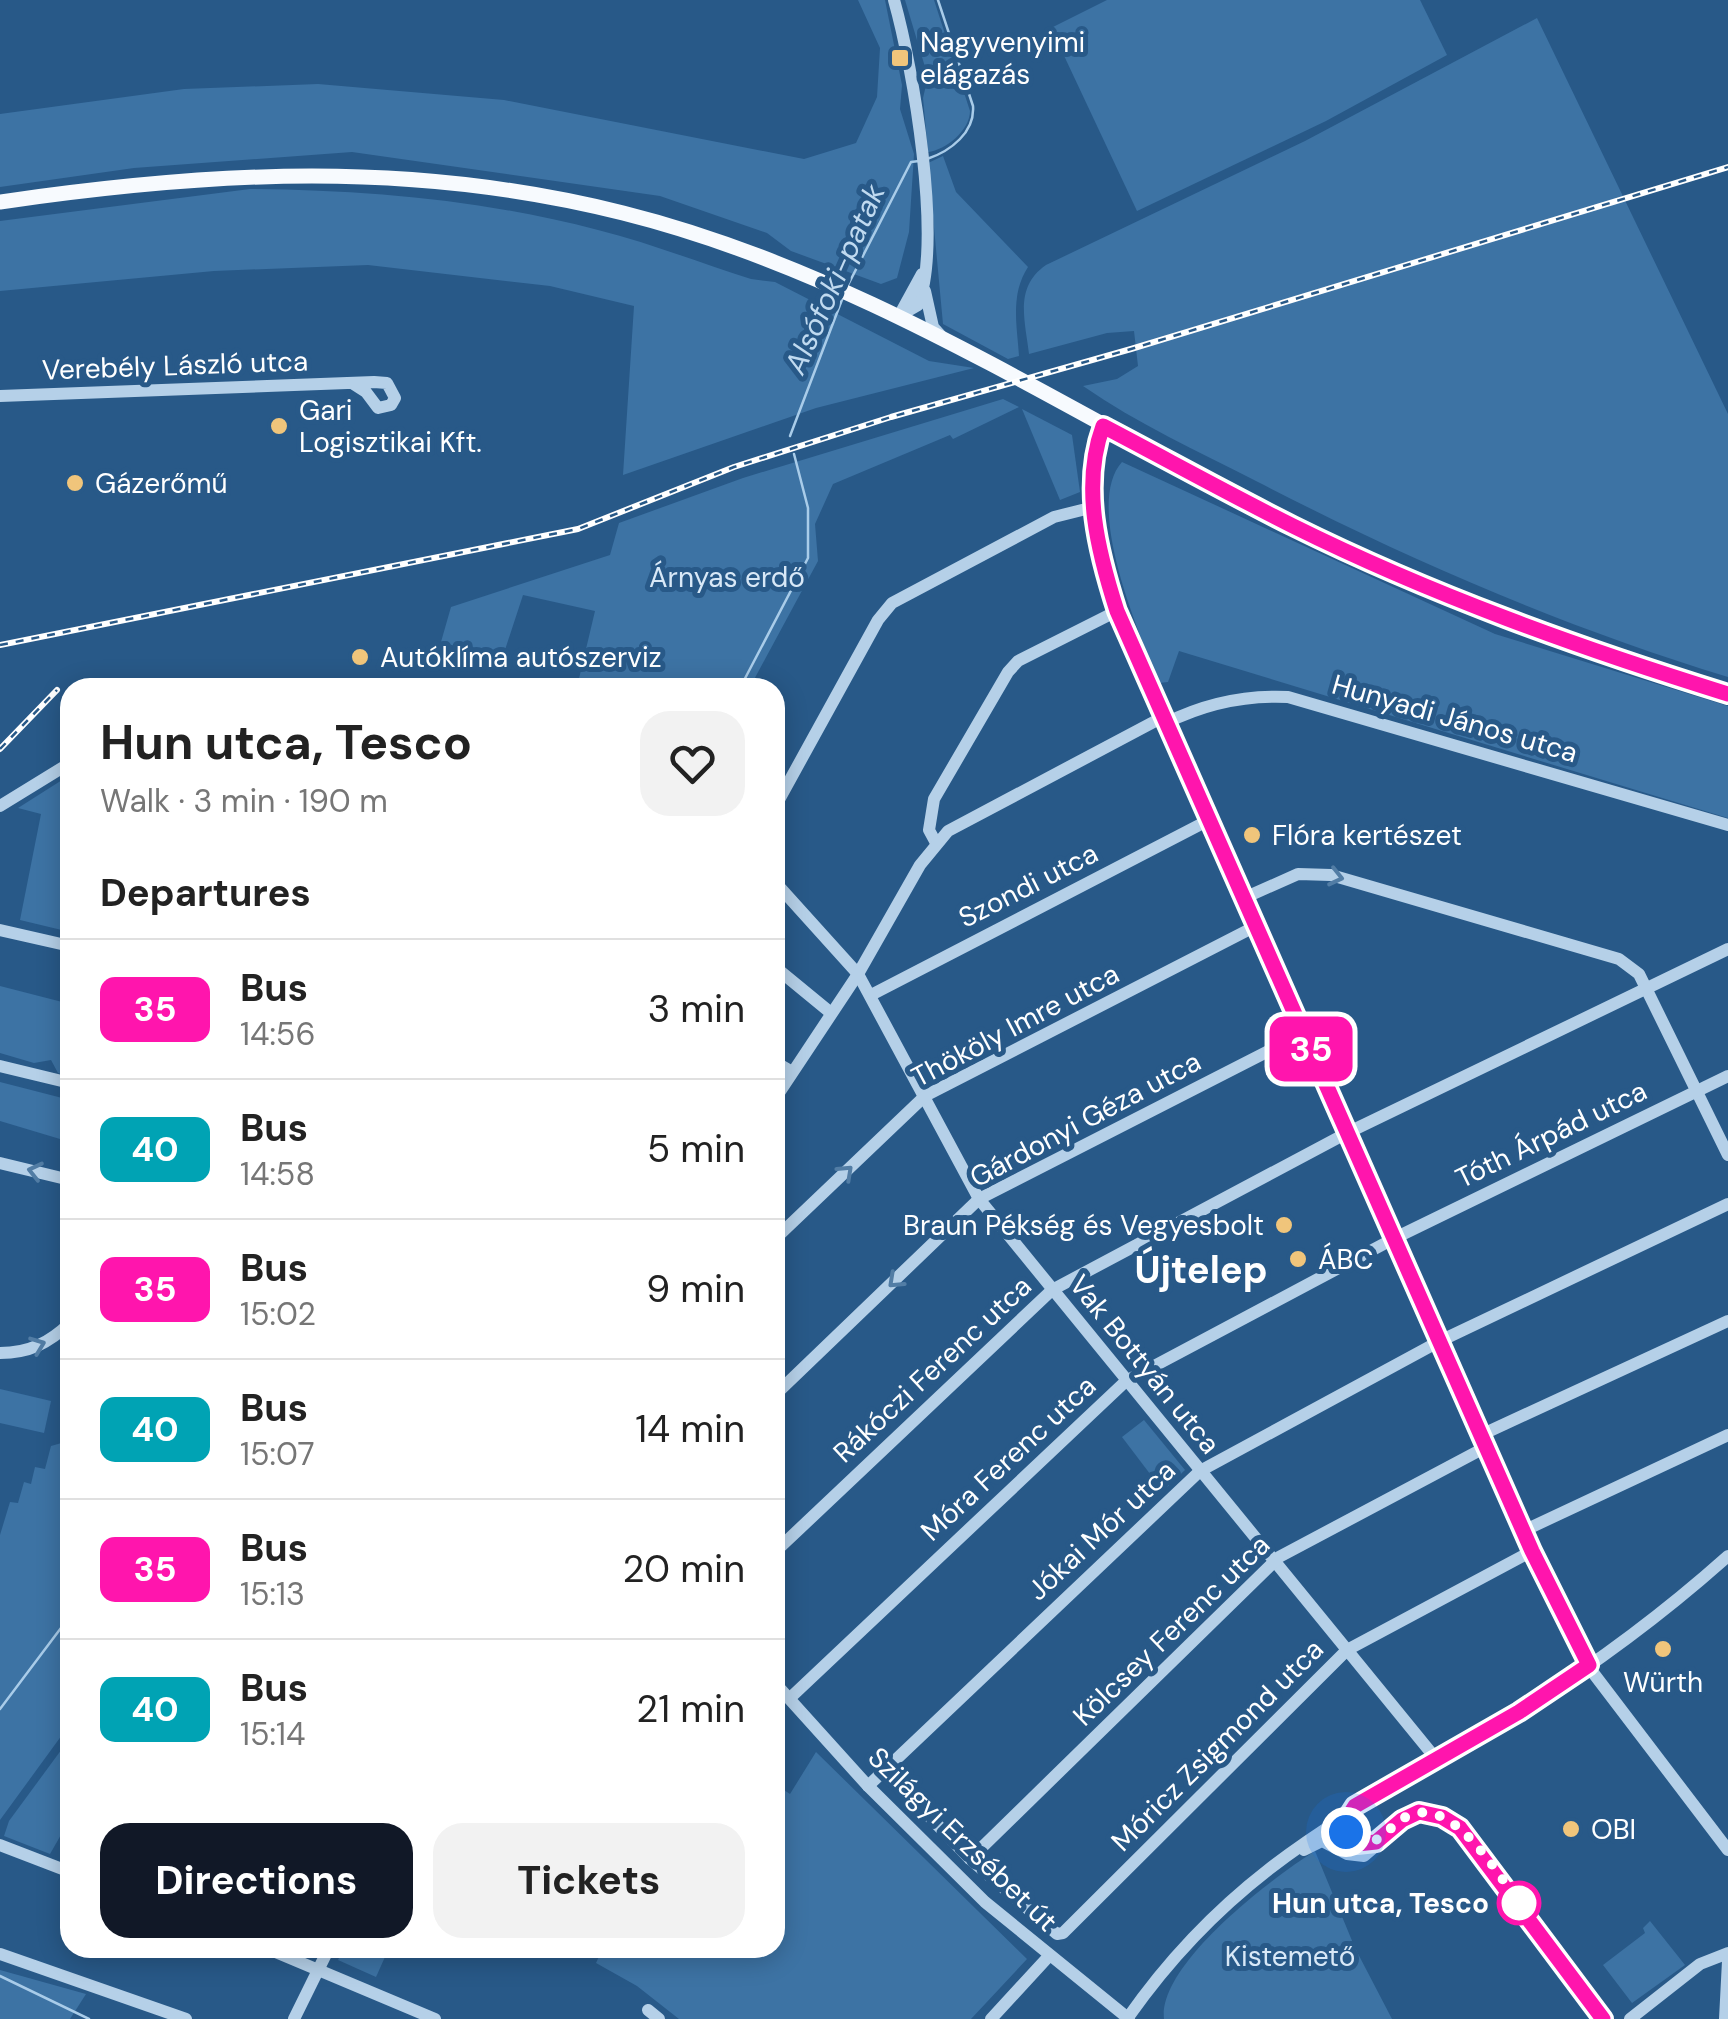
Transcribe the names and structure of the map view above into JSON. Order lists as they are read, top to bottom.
{
  "streets": {
    "street": [
      "Verebély László utca",
      "Hunyadi János utca",
      "Szondi utca",
      "Thököly Imre utca",
      "Gárdonyi Géza utca",
      "Tóth Árpád utca",
      "Vak Bottyán utca",
      "Rákóczi Ferenc utca",
      "Móra Ferenc utca",
      "Jókai Mór utca",
      "Kölcsey Ferenc utca",
      "Móricz Zsigmond utca",
      "Szilágyi Erzsébet út"
    ]
  },
  "crossings": [
    ["Hunyadi János utca", "Vak Bottyán utca"],
    ["Szondi utca", "Vak Bottyán utca"],
    ["Thököly Imre utca", "Vak Bottyán utca"],
    ["Gárdonyi Géza utca", "Vak Bottyán utca"],
    ["Tóth Árpád utca", "Móra Ferenc utca"],
    ["Vak Bottyán utca", "Rákóczi Ferenc utca"],
    ["Vak Bottyán utca", "Móra Ferenc utca"],
    ["Vak Bottyán utca", "Jókai Mór utca"],
    ["Vak Bottyán utca", "Kölcsey Ferenc utca"],
    ["Vak Bottyán utca", "Móricz Zsigmond utca"],
    ["Móra Ferenc utca", "Szilágyi Erzsébet út"],
    ["Jókai Mór utca", "Szilágyi Erzsébet út"],
    ["Kölcsey Ferenc utca", "Szilágyi Erzsébet út"],
    ["Móricz Zsigmond utca", "Szilágyi Erzsébet út"]
  ],
  "one_way": ["Gárdonyi Géza utca"],
  "districts": ["Újtelep"],
  "water": ["Alsófoki-patak"],
  "parks": ["Árnyas erdő", "Kistemető"],
  "places": {
    "transit": ["Nagyvenyimi elágazás"],
    "other": [
      "Gari Logisztikai Kft.",
      "Gázerőmű",
      "Autóklíma autószerviz",
      "Flóra kertészet",
      "Braun Pékség és Vegyesbolt",
      "ÁBC",
      "Würth",
      "OBI",
      "Hun utca, Tesco"
    ]
  },
  "lines": ["bus line 35"],
  "page": {
    "on_map": "35",
    "heading": [
      ["Hun utca, Tesco", "Walk · 3 min · 190 m"],
      "Departures"
    ],
    "list": [
      {
        "mark": "35",
        "name": "Bus",
        "note": "14:56",
        "value": "3 min"
      },
      {
        "mark": "40",
        "name": "Bus",
        "note": "14:58",
        "value": "5 min"
      },
      {
        "mark": "35",
        "name": "Bus",
        "note": "15:02",
        "value": "9 min"
      },
      {
        "mark": "40",
        "name": "Bus",
        "note": "15:07",
        "value": "14 min"
      },
      {
        "mark": "35",
        "name": "Bus",
        "note": "15:13",
        "value": "20 min"
      },
      {
        "mark": "40",
        "name": "Bus",
        "note": "15:14",
        "value": "21 min"
      }
    ],
    "buttons": ["Directions", "Tickets"]
  }
}
